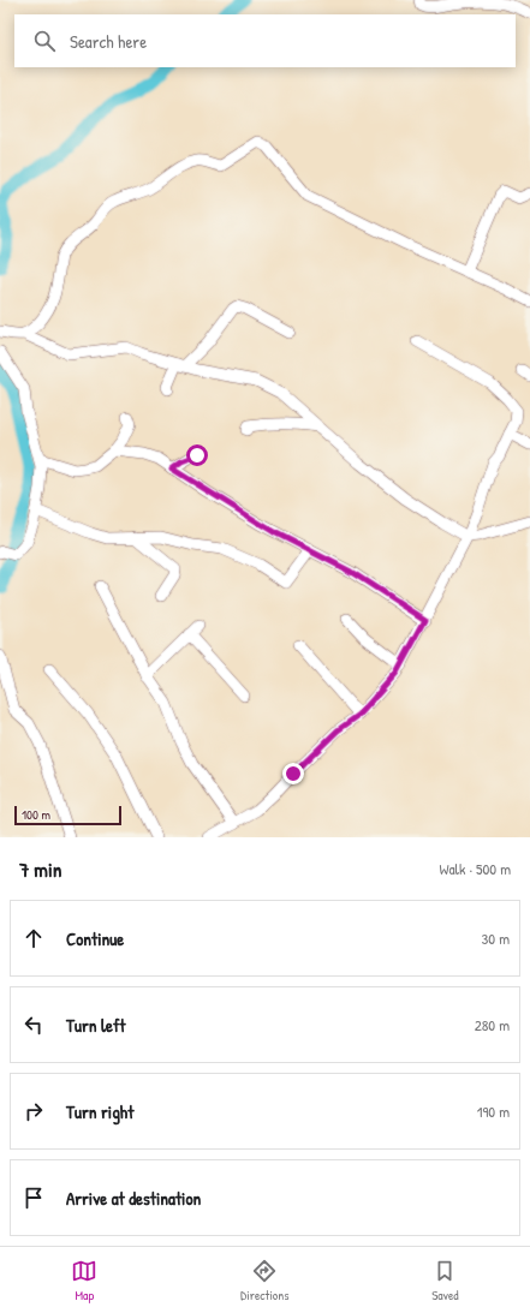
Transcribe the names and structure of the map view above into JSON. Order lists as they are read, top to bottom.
{
  "scale_bar": "100 m",
  "page": {
    "search": "Search here",
    "scale": "100 m",
    "heading": ["7 min", "Walk · 500 m"],
    "list": [
      ["Continue", "30 m"],
      ["Turn left", "280 m"],
      ["Turn right", "190 m"],
      "Arrive at destination"
    ],
    "nav": ["Map", "Directions", "Saved"]
  }
}
